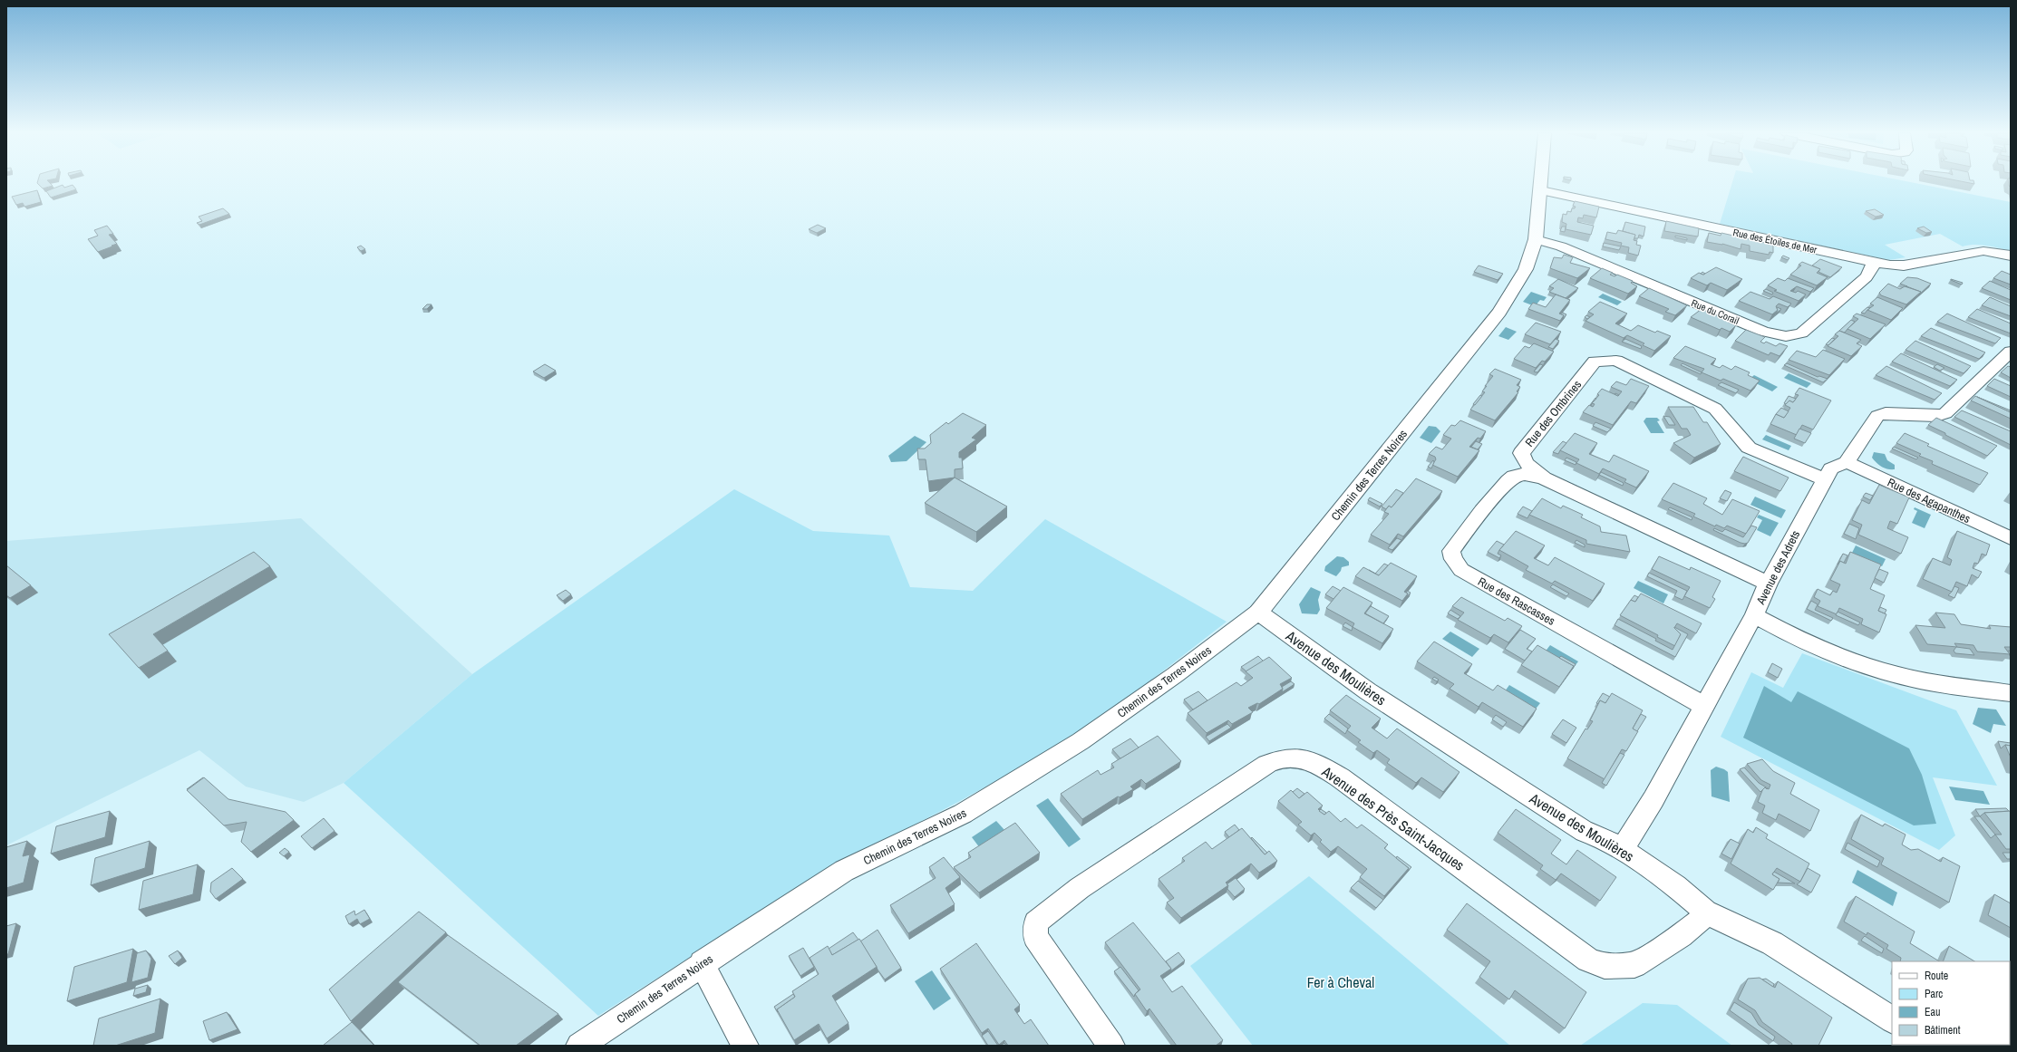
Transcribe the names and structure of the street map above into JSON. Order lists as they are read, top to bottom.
{
  "streets": {
    "street": [
      "Rue des Étoiles de Mer",
      "Rue du Corail",
      "Rue des Ombrines",
      "Chemin des Terres Noires",
      "Rue des Agapanthes",
      "Avenue des Adrets",
      "Rue des Rascasses",
      "Avenue des Moulières",
      "Avenue des Près Saint-Jacques"
    ]
  },
  "crossings": [
    ["Rue des Étoiles de Mer", "Rue du Corail"],
    ["Rue des Étoiles de Mer", "Chemin des Terres Noires"],
    ["Rue du Corail", "Chemin des Terres Noires"],
    ["Rue des Ombrines", "Avenue des Adrets"],
    ["Rue des Ombrines", "Rue des Rascasses"],
    ["Chemin des Terres Noires", "Avenue des Moulières"],
    ["Rue des Agapanthes", "Avenue des Adrets"],
    ["Avenue des Adrets", "Rue des Rascasses"],
    ["Avenue des Adrets", "Avenue des Moulières"],
    ["Avenue des Moulières", "Avenue des Près Saint-Jacques"]
  ],
  "parks": ["Fer à Cheval"],
  "legend": [
    "Route",
    "Parc",
    "Eau",
    "Bâtiment"
  ]
}
